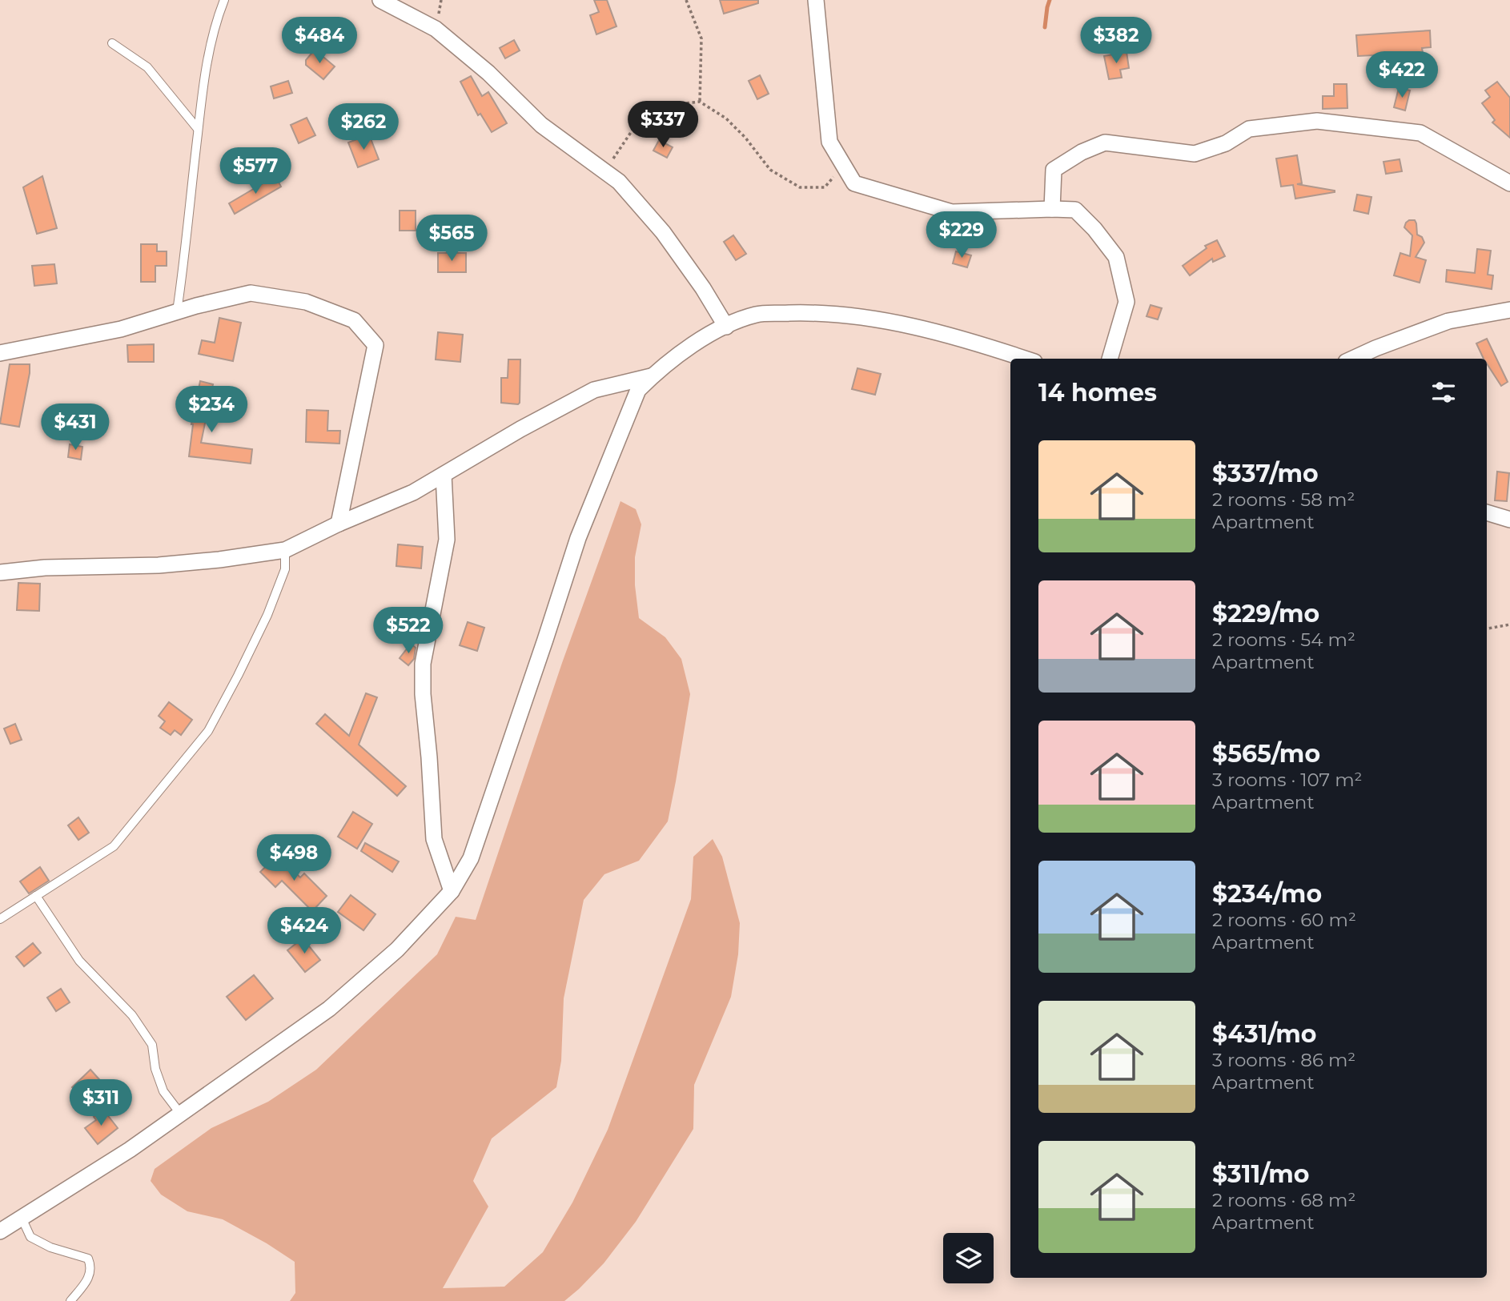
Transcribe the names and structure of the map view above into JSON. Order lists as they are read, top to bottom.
{
  "page": {
    "price": [
      "$484",
      "$382",
      "$422",
      "$337",
      "$262",
      "$577",
      "$229",
      "$565",
      "$234",
      "$431",
      "$522",
      "$498",
      "$424",
      "$311"
    ],
    "heading": "14 homes",
    "list": [
      {
        "name": "$337/mo",
        "note": "2 rooms · 58 m² · Apartment"
      },
      {
        "name": "$229/mo",
        "note": "2 rooms · 54 m² · Apartment"
      },
      {
        "name": "$565/mo",
        "note": "3 rooms · 107 m² · Apartment"
      },
      {
        "name": "$234/mo",
        "note": "2 rooms · 60 m² · Apartment"
      },
      {
        "name": "$431/mo",
        "note": "3 rooms · 86 m² · Apartment"
      },
      {
        "name": "$311/mo",
        "note": "2 rooms · 68 m² · Apartment"
      }
    ]
  }
}
